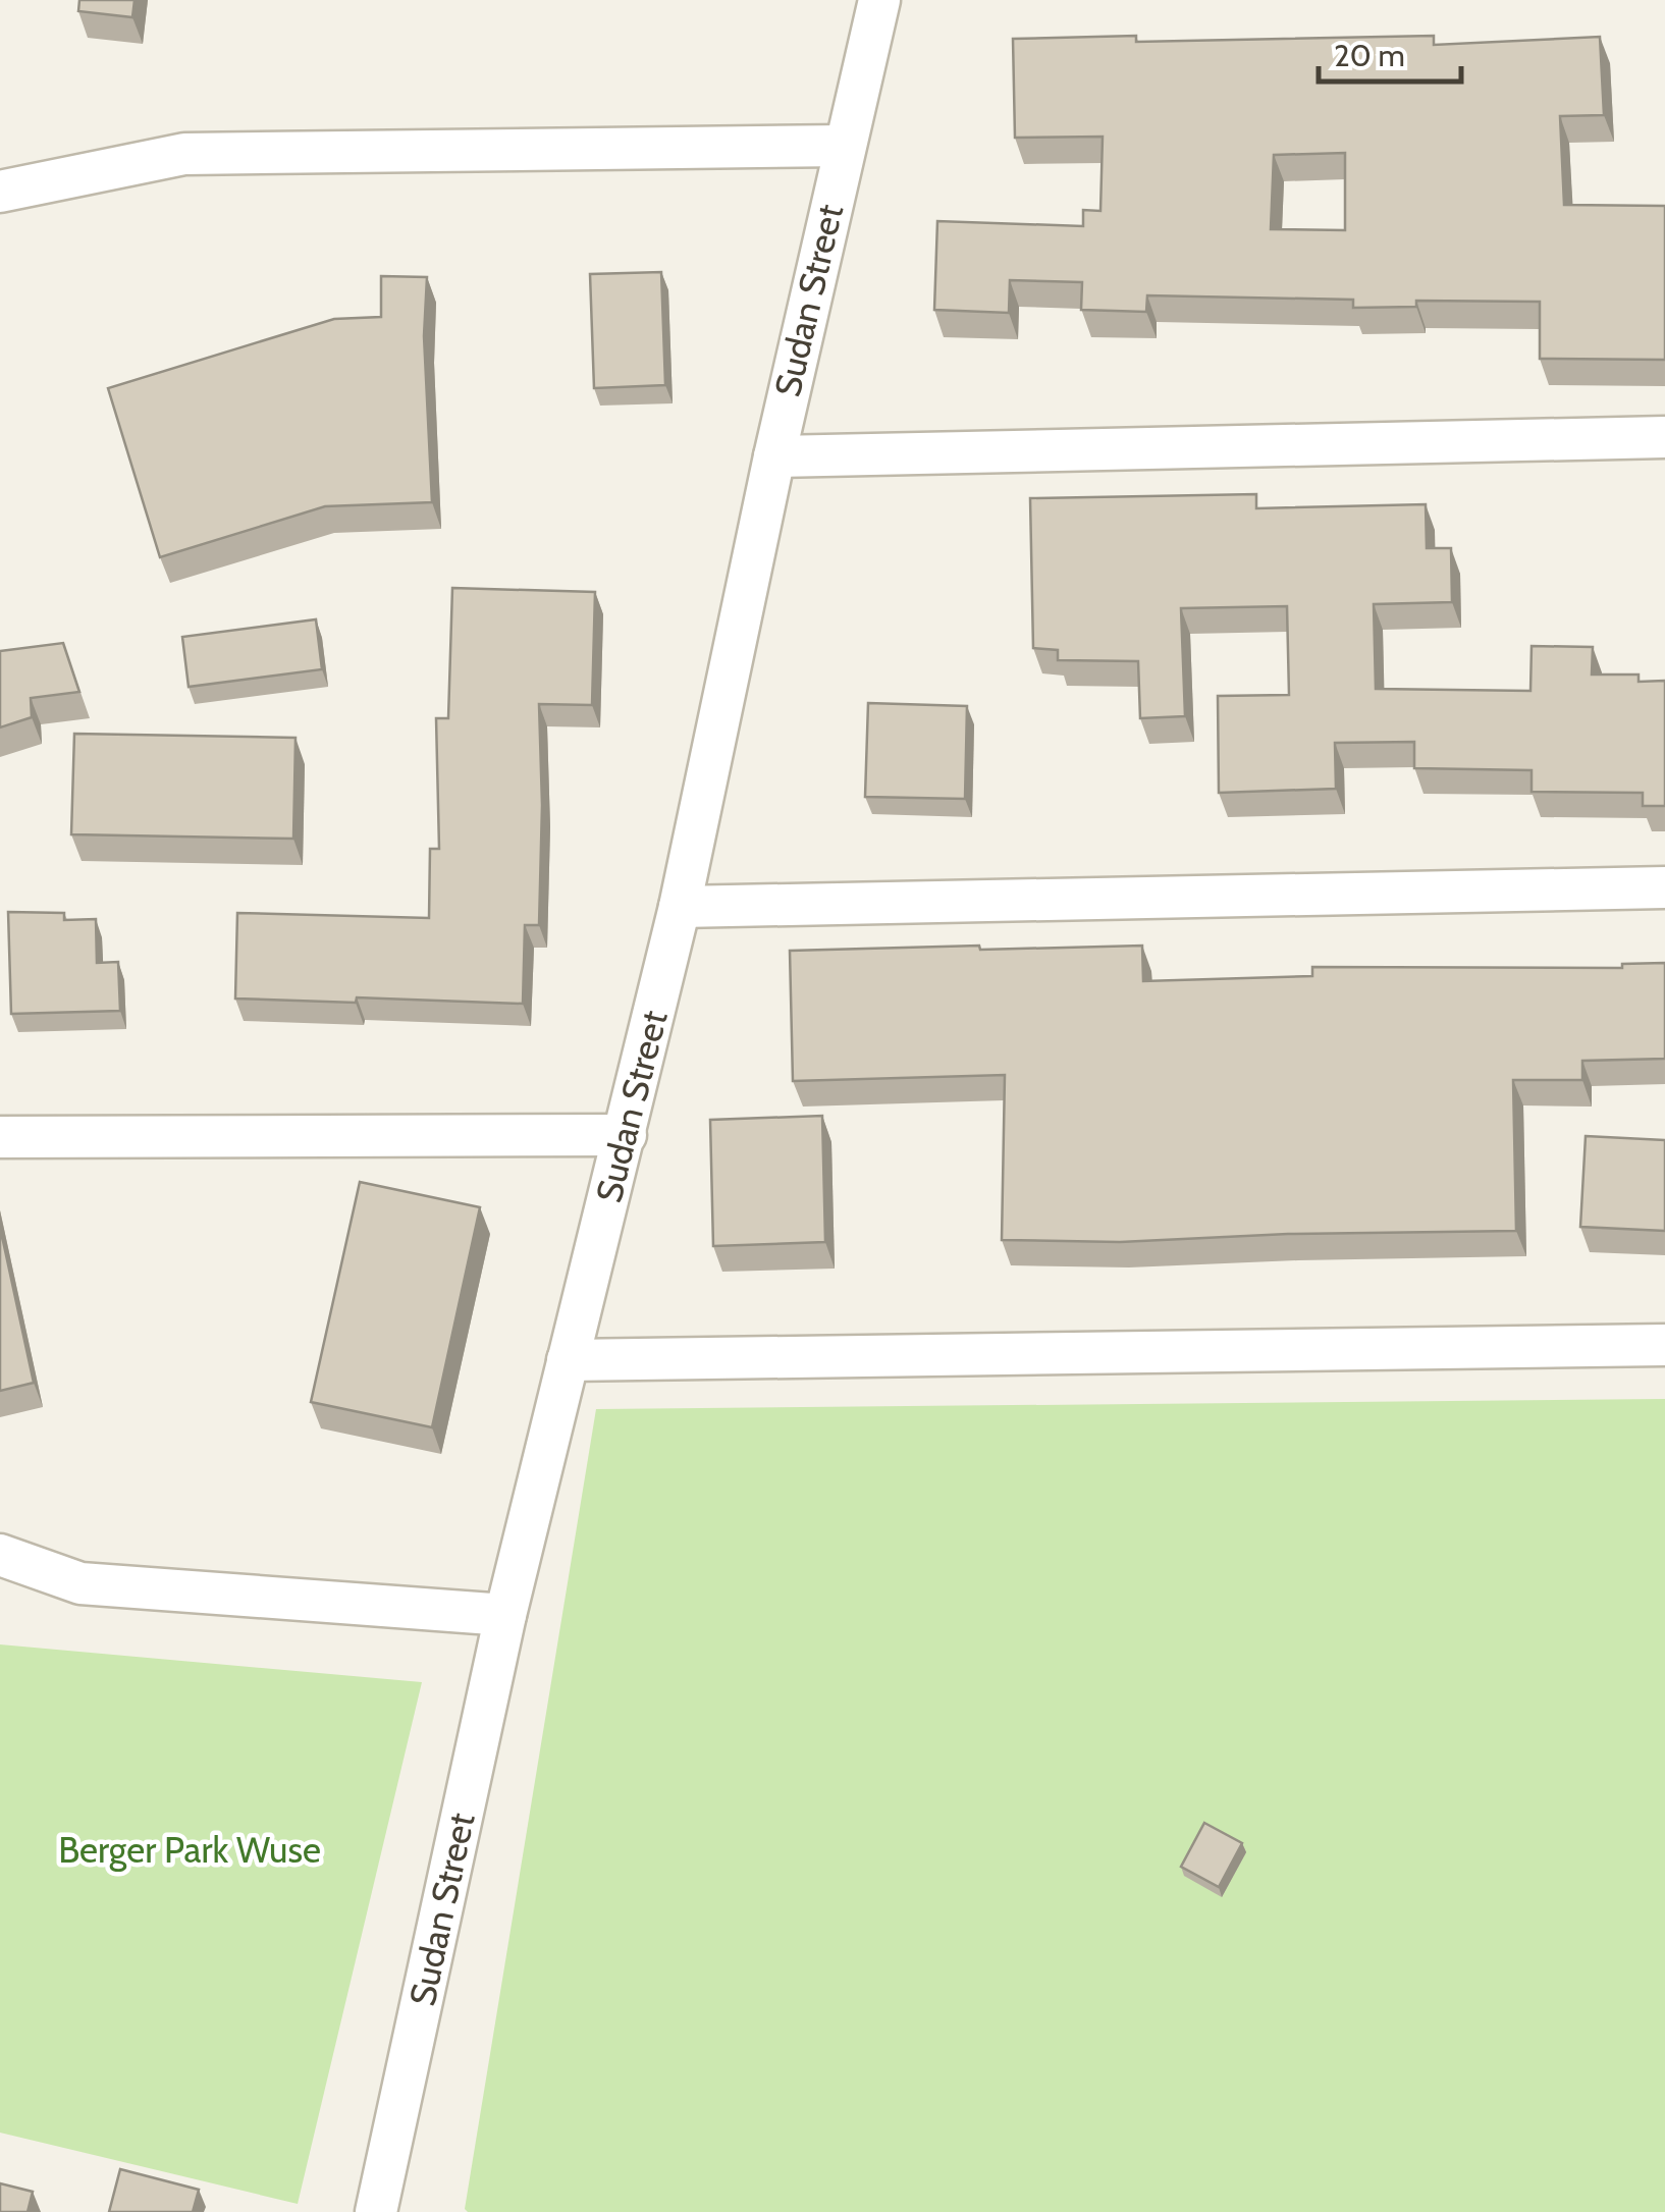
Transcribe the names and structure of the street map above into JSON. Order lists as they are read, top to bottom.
{
  "streets": {
    "street": ["Sudan Street"]
  },
  "parks": ["Berger Park Wuse"],
  "scale_bar": "20 m"
}
